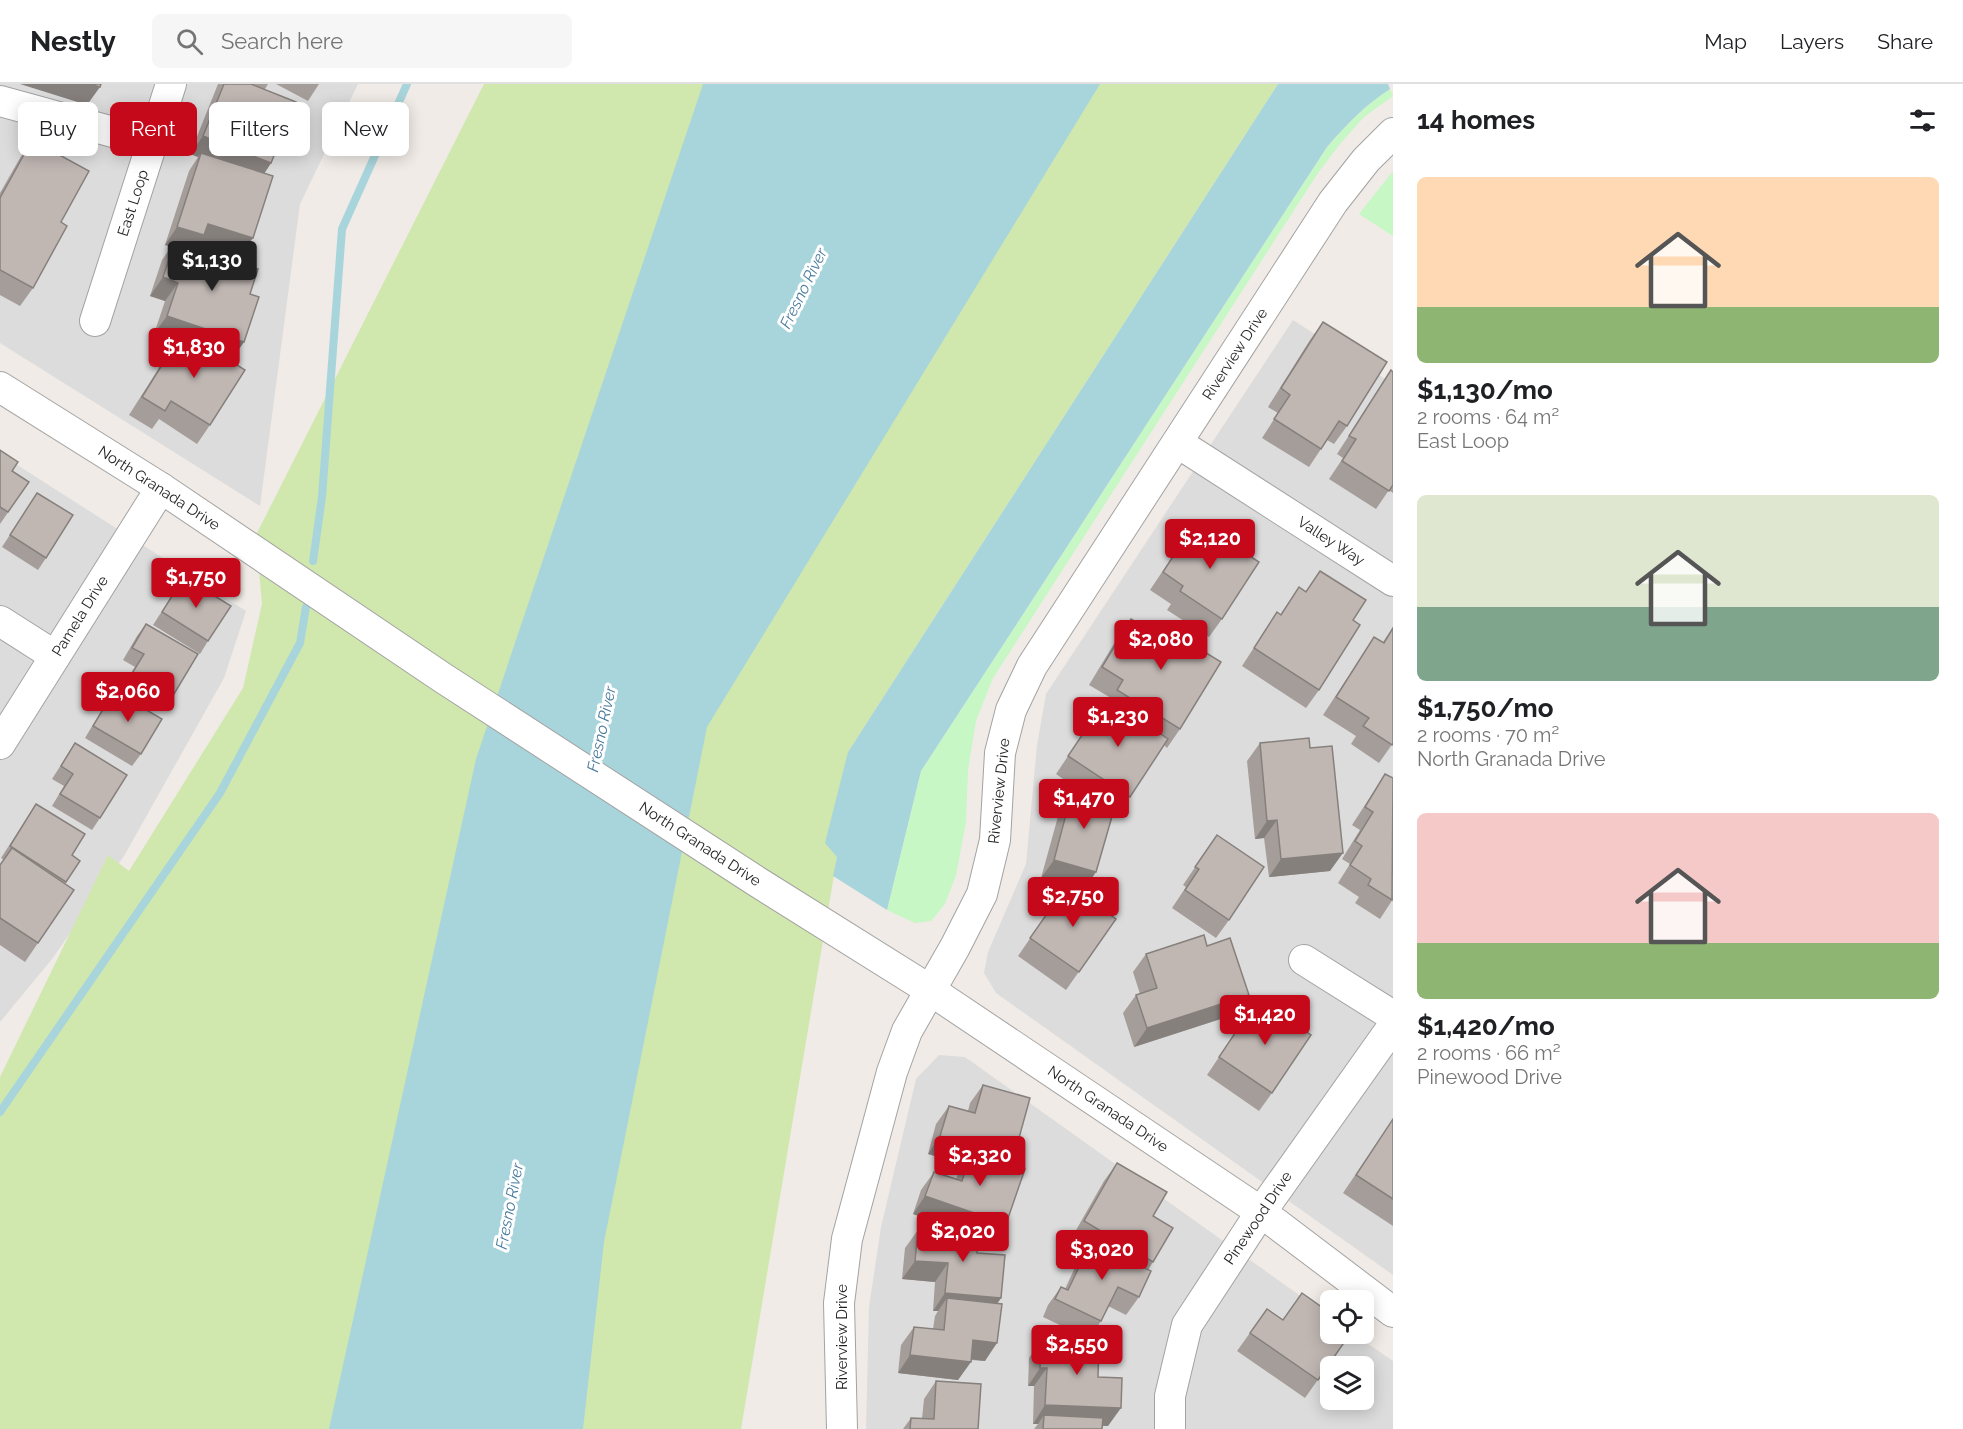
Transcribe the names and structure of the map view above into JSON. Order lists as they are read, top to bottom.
{
  "streets": {
    "street": [
      "East Loop",
      "Riverview Drive",
      "North Granada Drive",
      "Valley Way",
      "Pamela Drive",
      "Pinewood Drive"
    ]
  },
  "crossings": [
    ["Riverview Drive", "North Granada Drive"],
    ["Riverview Drive", "Valley Way"],
    ["North Granada Drive", "Pamela Drive"],
    ["North Granada Drive", "Pinewood Drive"]
  ],
  "water": ["Fresno River"],
  "page": {
    "header": "Nestly",
    "search": "Search here",
    "nav": ["Map", "Layers", "Share"],
    "heading": "14 homes",
    "chip": [
      "Buy",
      "Rent",
      "Filters",
      "New"
    ],
    "list": [
      {
        "name": "$1,130/mo",
        "note": "2 rooms · 64 m² · East Loop"
      },
      {
        "name": "$1,750/mo",
        "note": "2 rooms · 70 m² · North Granada Drive"
      },
      {
        "name": "$1,420/mo",
        "note": "2 rooms · 66 m² · Pinewood Drive"
      }
    ],
    "price": [
      "$1,130",
      "$1,830",
      "$2,120",
      "$1,750",
      "$2,080",
      "$2,060",
      "$1,230",
      "$1,470",
      "$2,750",
      "$1,420",
      "$2,320",
      "$2,020",
      "$3,020",
      "$2,550"
    ]
  }
}
